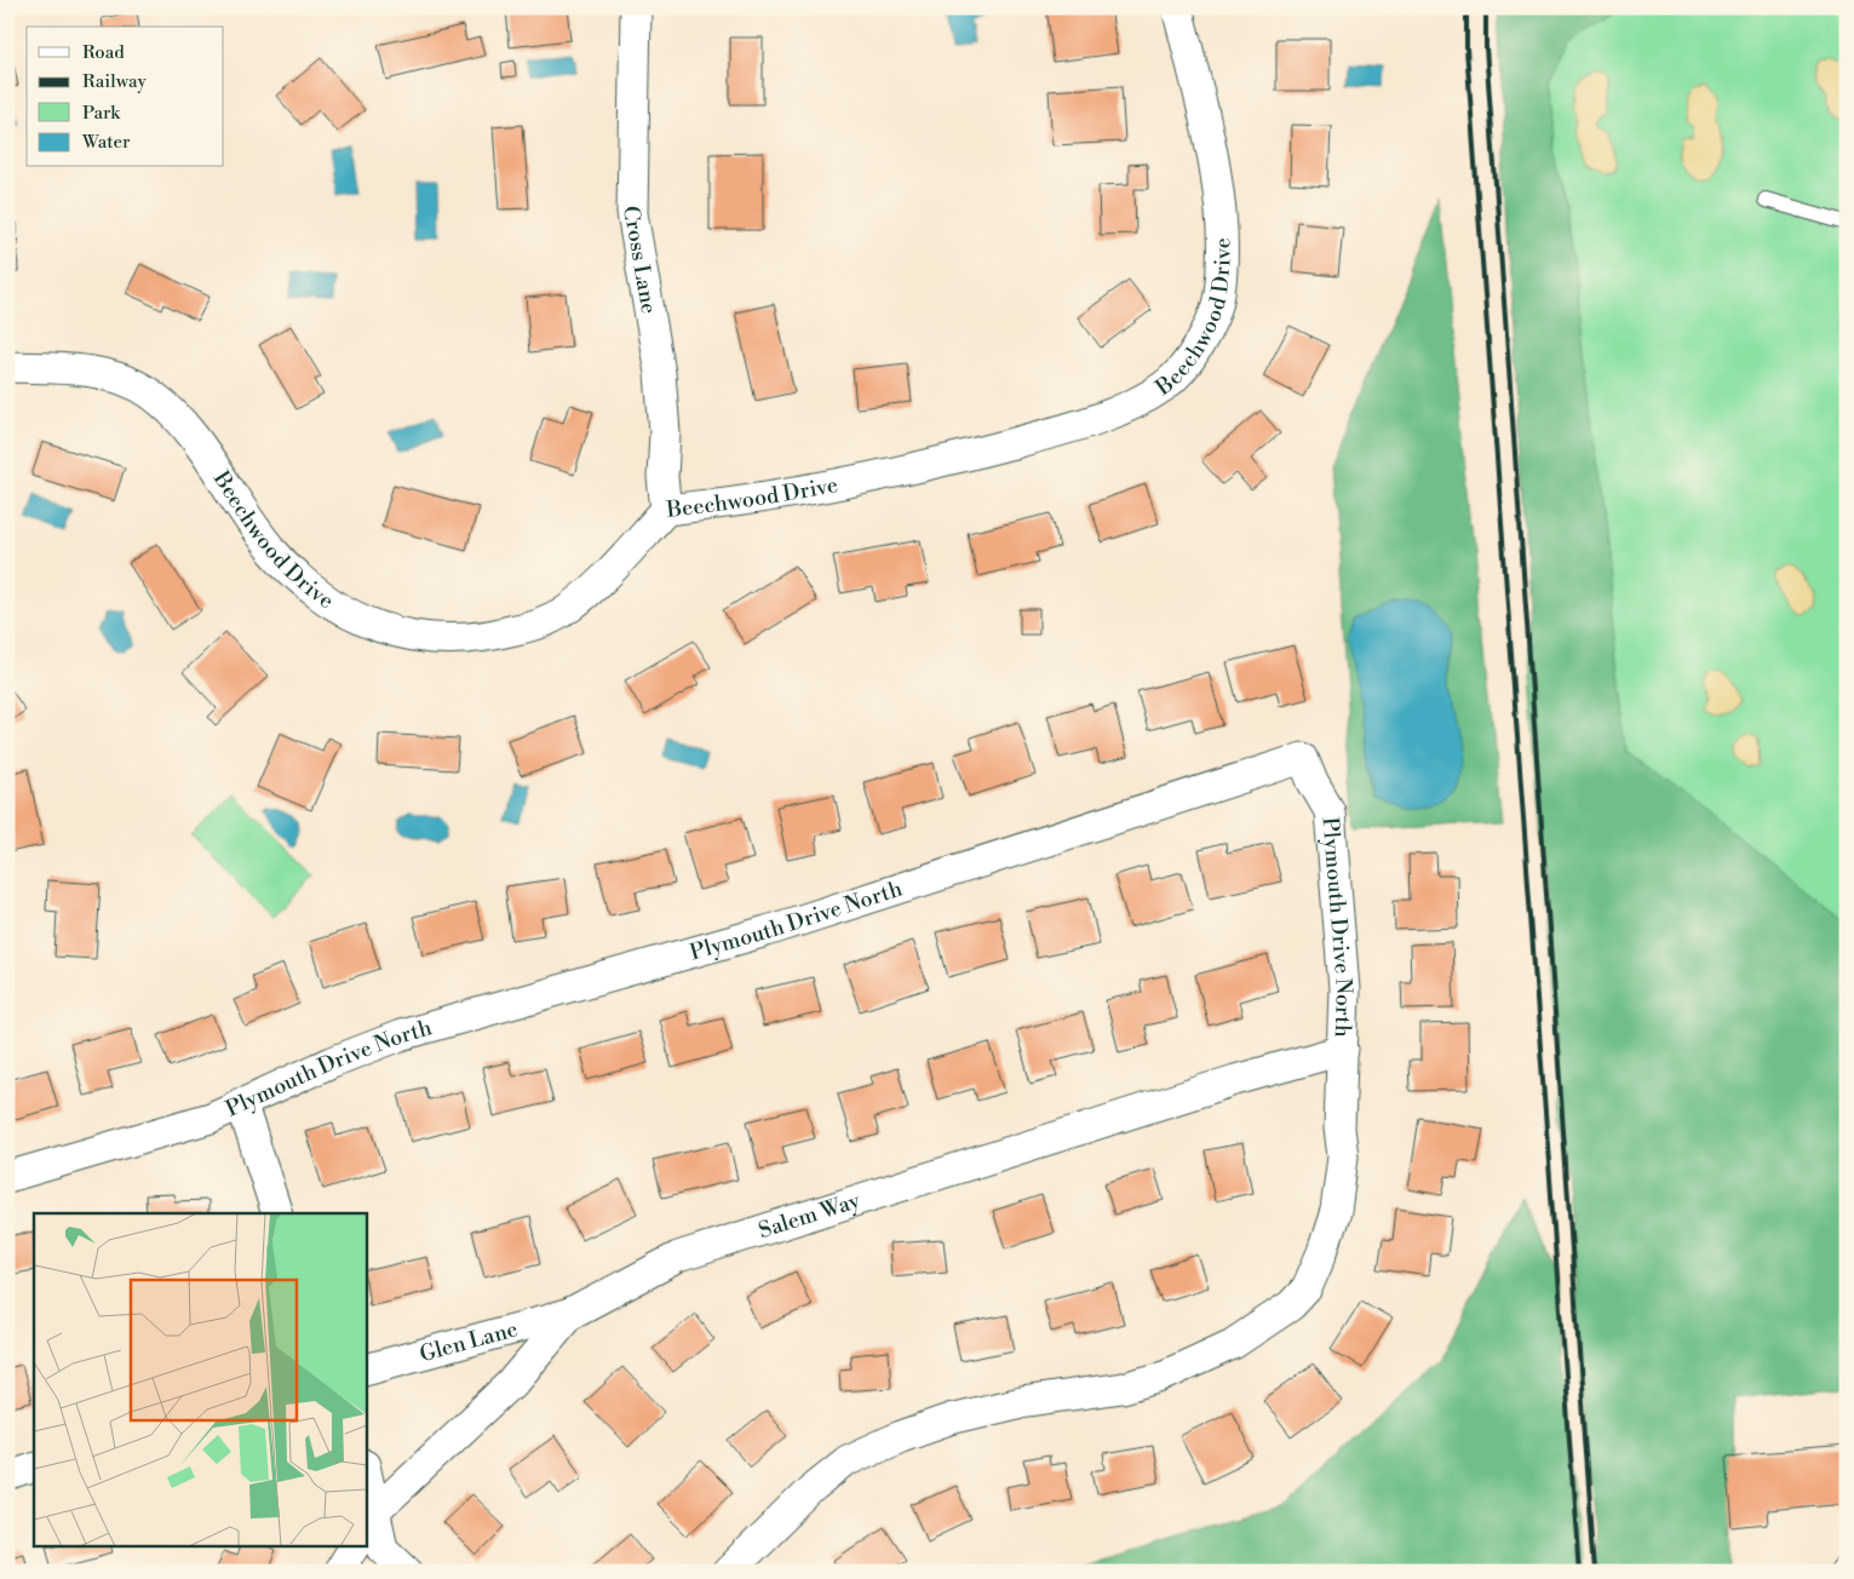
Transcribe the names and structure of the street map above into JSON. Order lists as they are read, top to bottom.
{
  "streets": {
    "street": [
      "Cross Lane",
      "Beechwood Drive",
      "Plymouth Drive North",
      "Salem Way",
      "Glen Lane"
    ]
  },
  "crossings": [
    ["Cross Lane", "Beechwood Drive"],
    ["Plymouth Drive North", "Salem Way"],
    ["Salem Way", "Glen Lane"]
  ],
  "legend": [
    "Road",
    "Railway",
    "Park",
    "Water"
  ]
}
